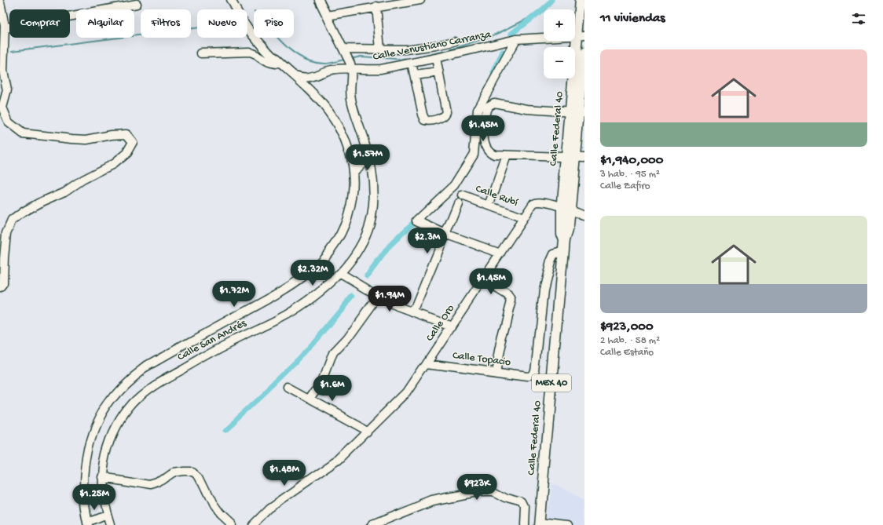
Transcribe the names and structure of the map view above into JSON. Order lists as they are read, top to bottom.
{
  "streets": {
    "main road": ["Calle Federal 40", "MEX 40"],
    "street": [
      "Calle Venustiano Carranza",
      "Calle Rubí",
      "Calle Oro",
      "Calle San Andrés",
      "Calle Topacio"
    ]
  },
  "crossings": [
    ["Calle Venustiano Carranza", "Calle Federal 40"],
    ["Calle Venustiano Carranza", "Calle San Andrés"],
    ["Calle Federal 40", "Calle Oro"],
    ["Calle Federal 40", "Calle Topacio"],
    ["Calle Rubí", "Calle Oro"],
    ["Calle Oro", "Calle Topacio"]
  ],
  "page": {
    "heading": "11 viviendas",
    "map_buttons": ["+", "−"],
    "chip": [
      "Comprar",
      "Alquilar",
      "Filtros",
      "Nuevo",
      "Piso"
    ],
    "list": [
      {
        "name": "$1,940,000",
        "note": "3 hab. · 95 m² · Calle Zafiro"
      },
      {
        "name": "$923,000",
        "note": "2 hab. · 58 m² · Calle Estaño"
      }
    ],
    "price": [
      "$1.45M",
      "$1.57M",
      "$2.3M",
      "$2.32M",
      "$1.45M",
      "$1.72M",
      "$1.94M",
      "$1.6M",
      "$1.48M",
      "$923K",
      "$1.25M"
    ]
  }
}
